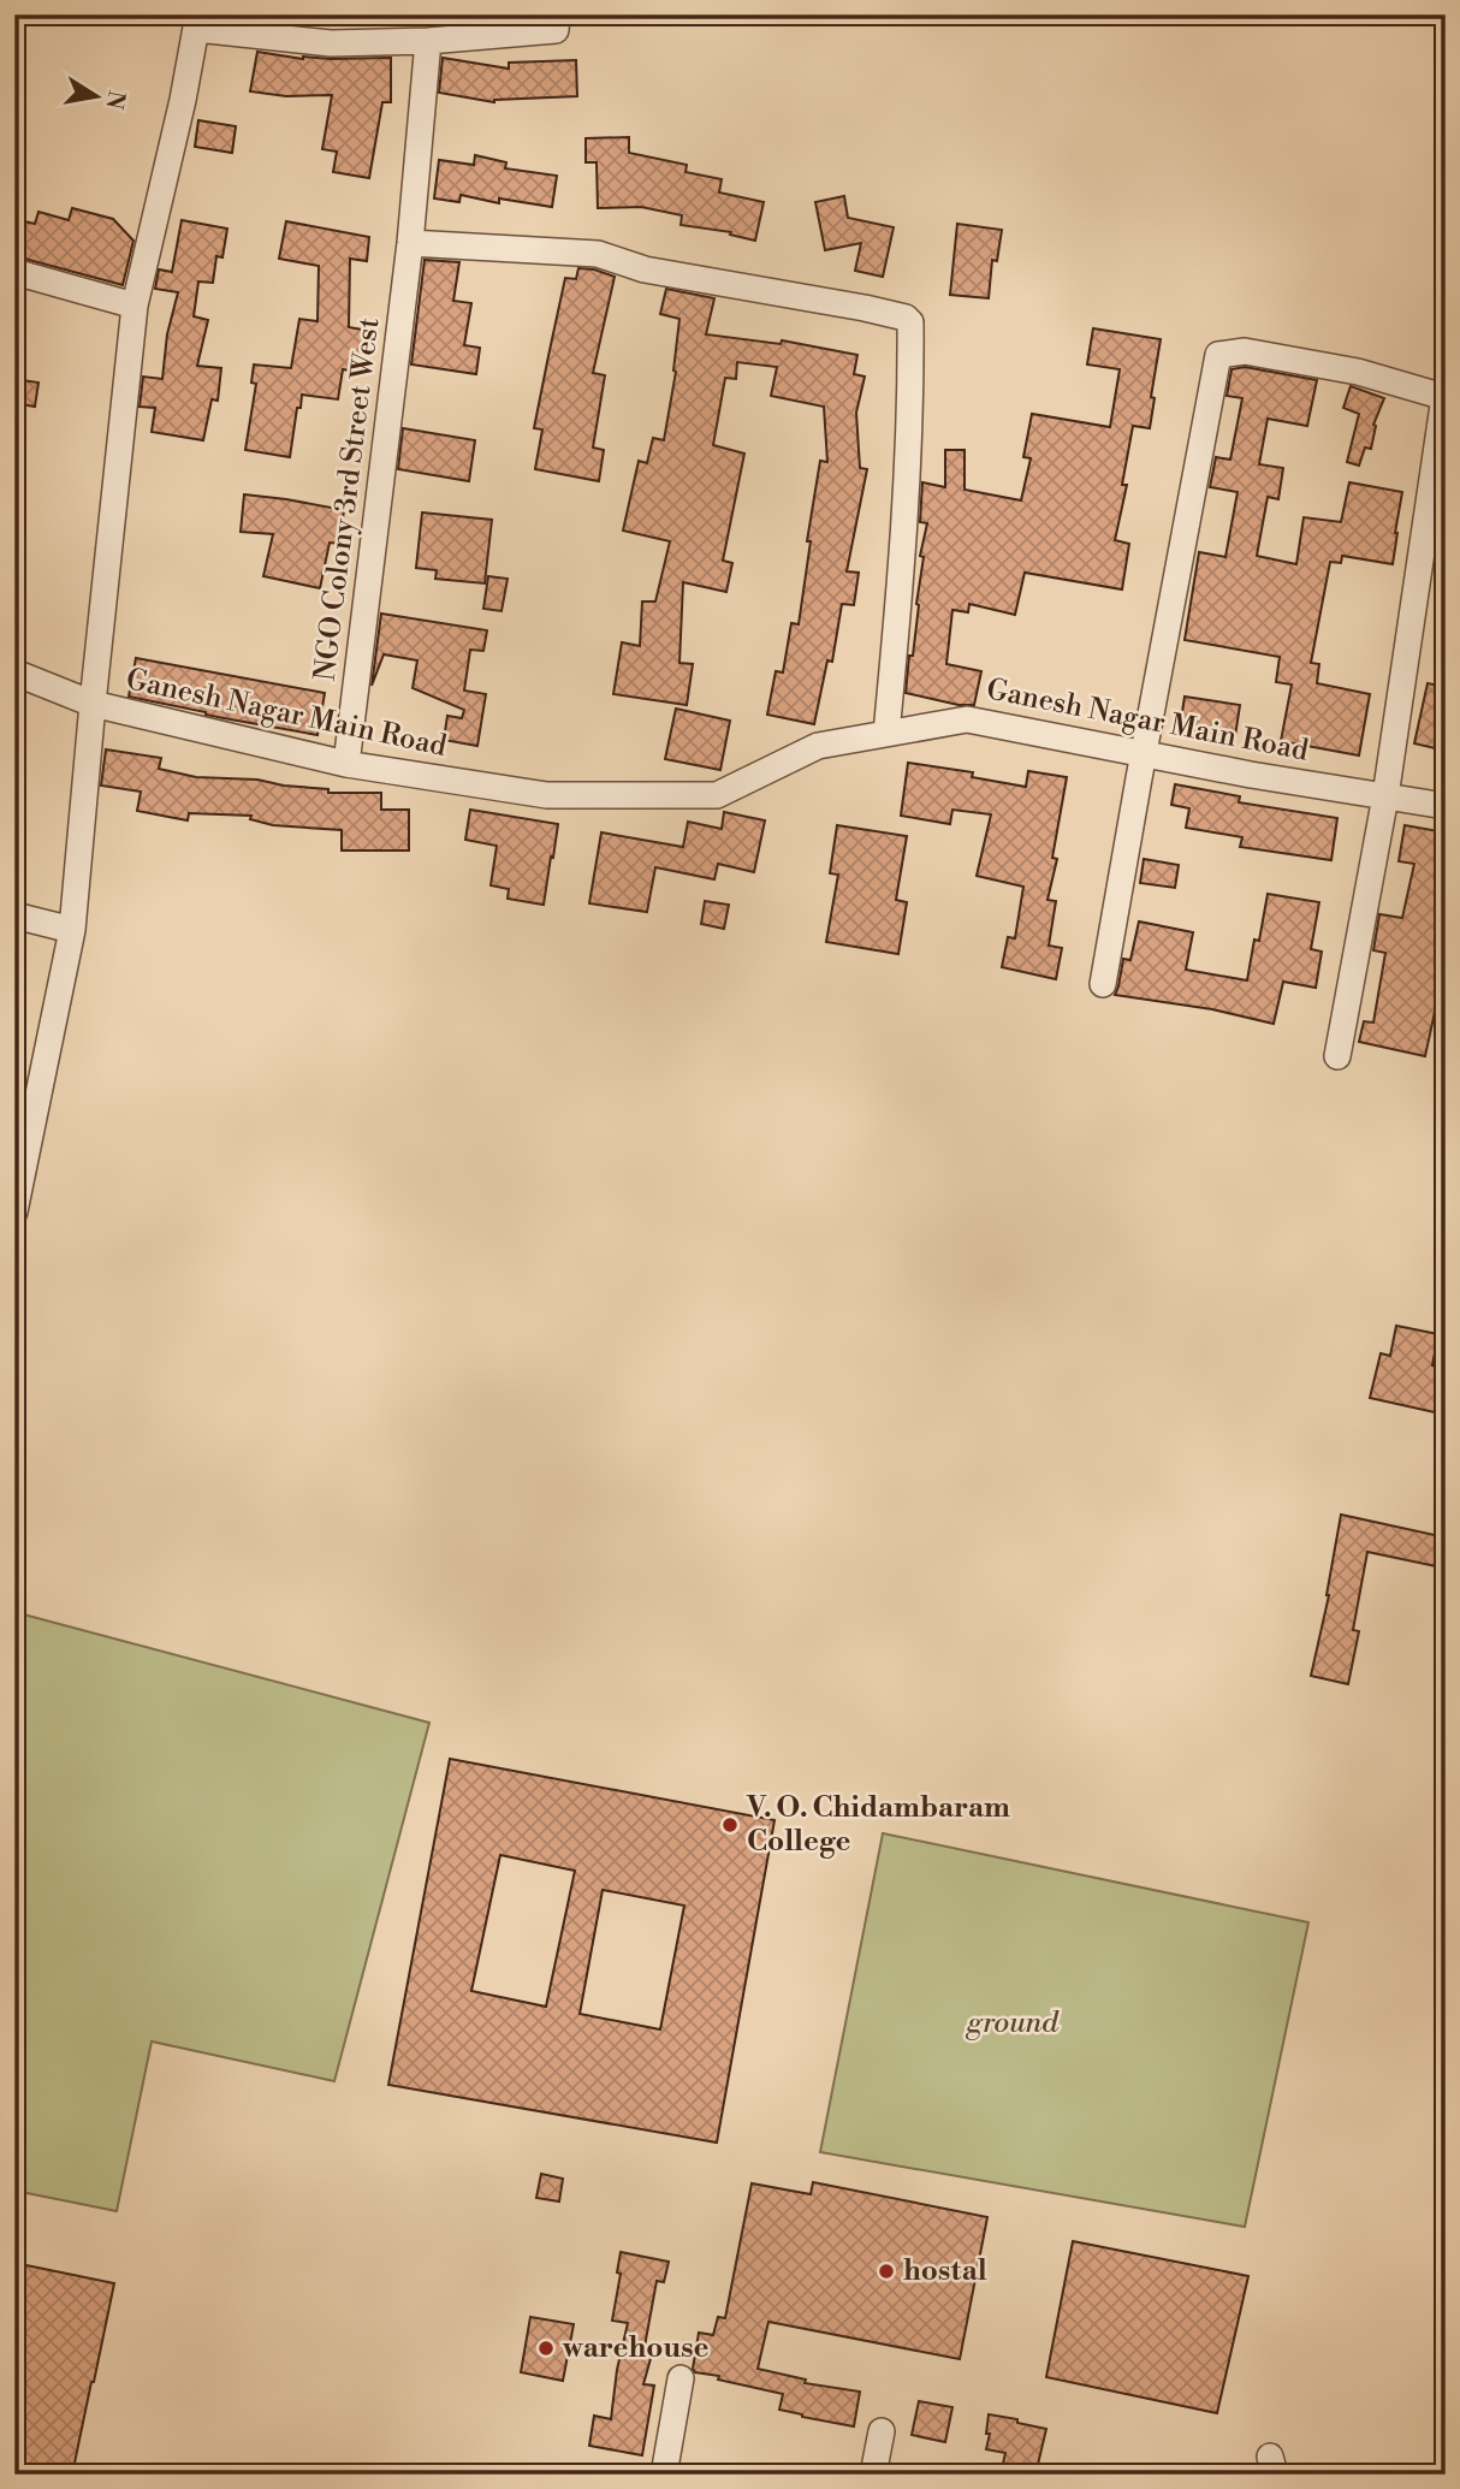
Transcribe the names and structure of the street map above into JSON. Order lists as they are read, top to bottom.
{
  "streets": {
    "street": ["NGO Colony 3rd Street West", "Ganesh Nagar Main Road"]
  },
  "crossings": [
    ["NGO Colony 3rd Street West", "Ganesh Nagar Main Road"]
  ],
  "parks": ["ground"],
  "places": ["V. O. Chidambaram College", "hostal", "warehouse"],
  "north": "right"
}
